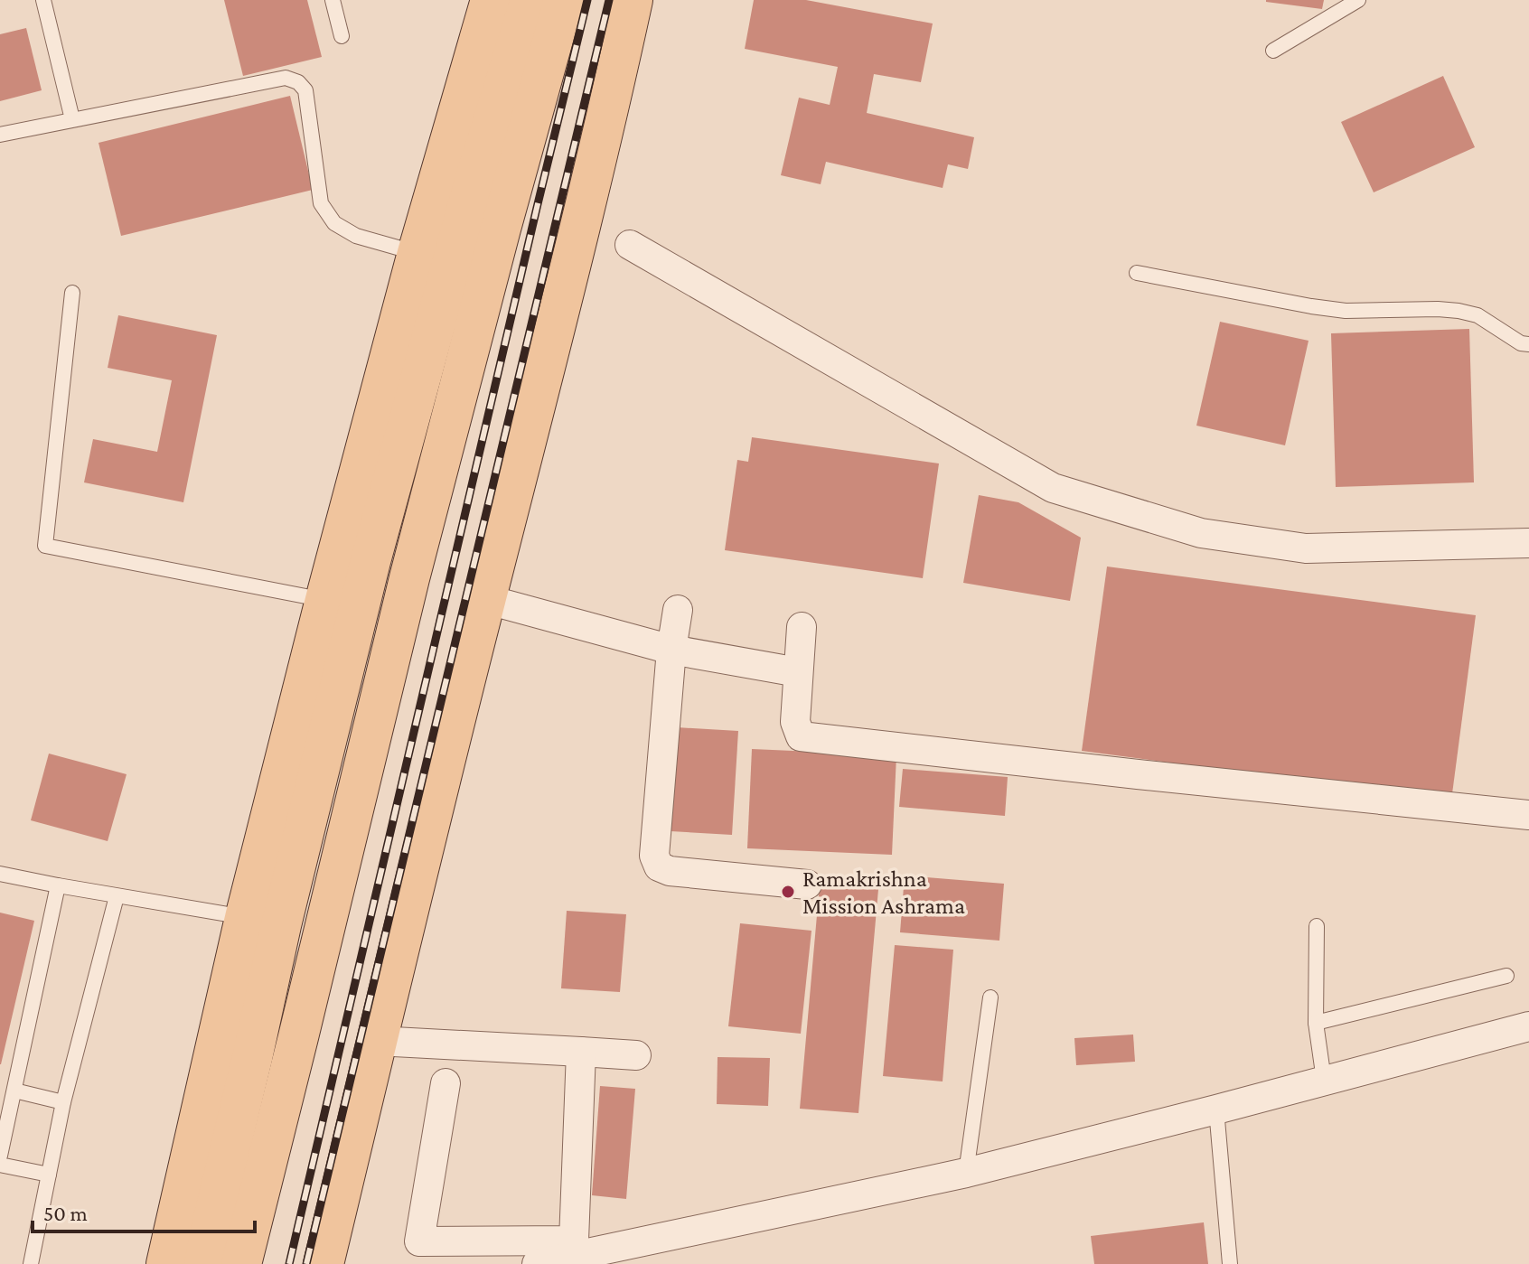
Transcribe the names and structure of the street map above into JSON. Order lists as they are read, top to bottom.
{
  "places": ["Ramakrishna Mission Ashrama"],
  "scale_bar": "50 m"
}
